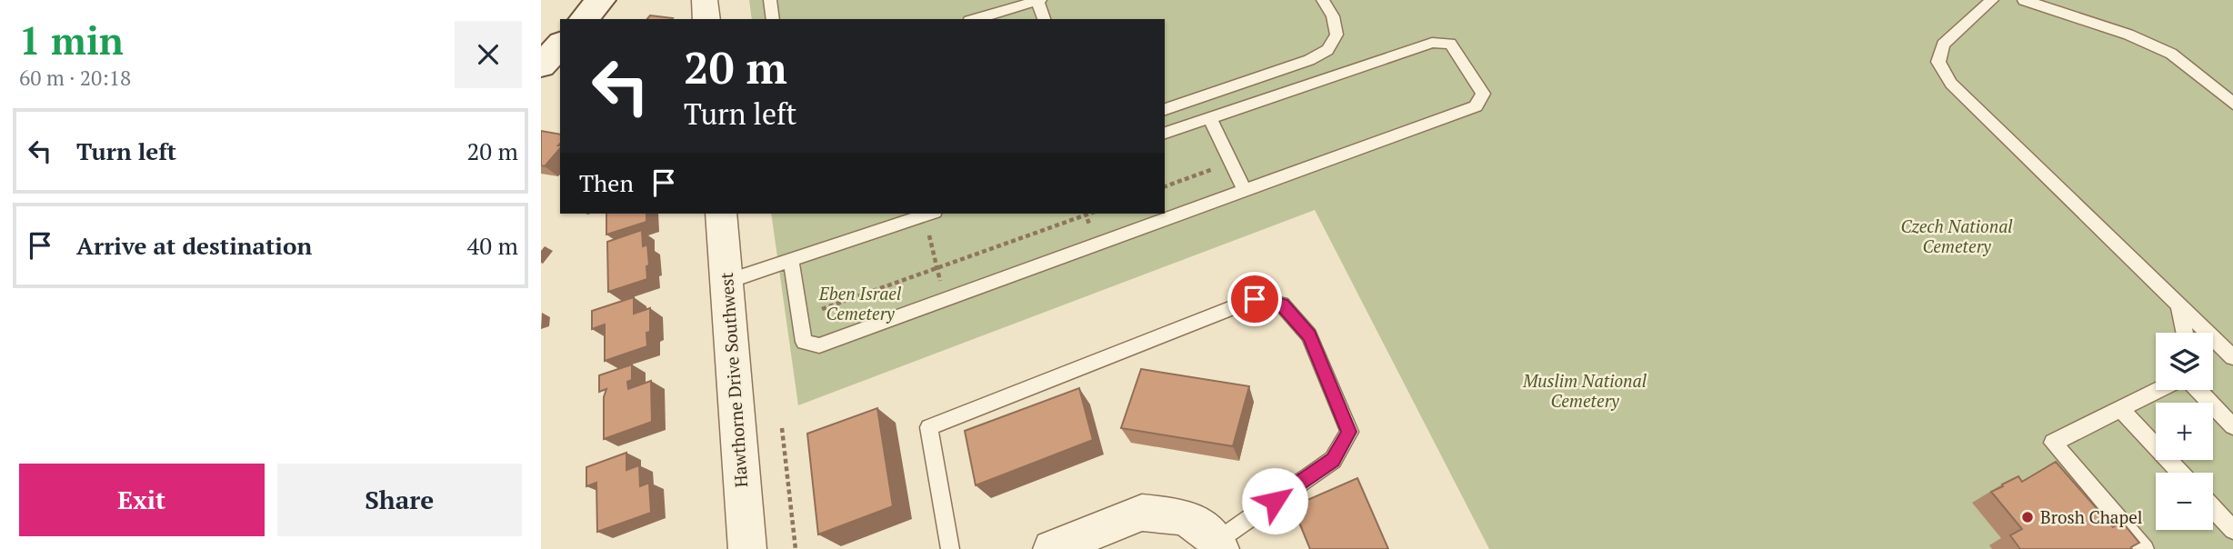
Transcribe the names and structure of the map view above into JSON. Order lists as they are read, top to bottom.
{
  "streets": {
    "street": ["Hawthorne Drive Southwest"]
  },
  "parks": ["Czech National Cemetery", "Eben Israel Cemetery", "Muslim National Cemetery"],
  "places": ["Brosh Chapel"],
  "page": {
    "heading": ["1 min", "60 m · 20:18"],
    "turn": ["20 m", "Turn left"],
    "list": [
      {
        "name": "Turn left",
        "value": "20 m"
      },
      {
        "name": "Arrive at destination",
        "value": "40 m"
      }
    ],
    "then": "Then",
    "map_buttons": ["+", "−"],
    "buttons": ["Exit", "Share"]
  }
}
